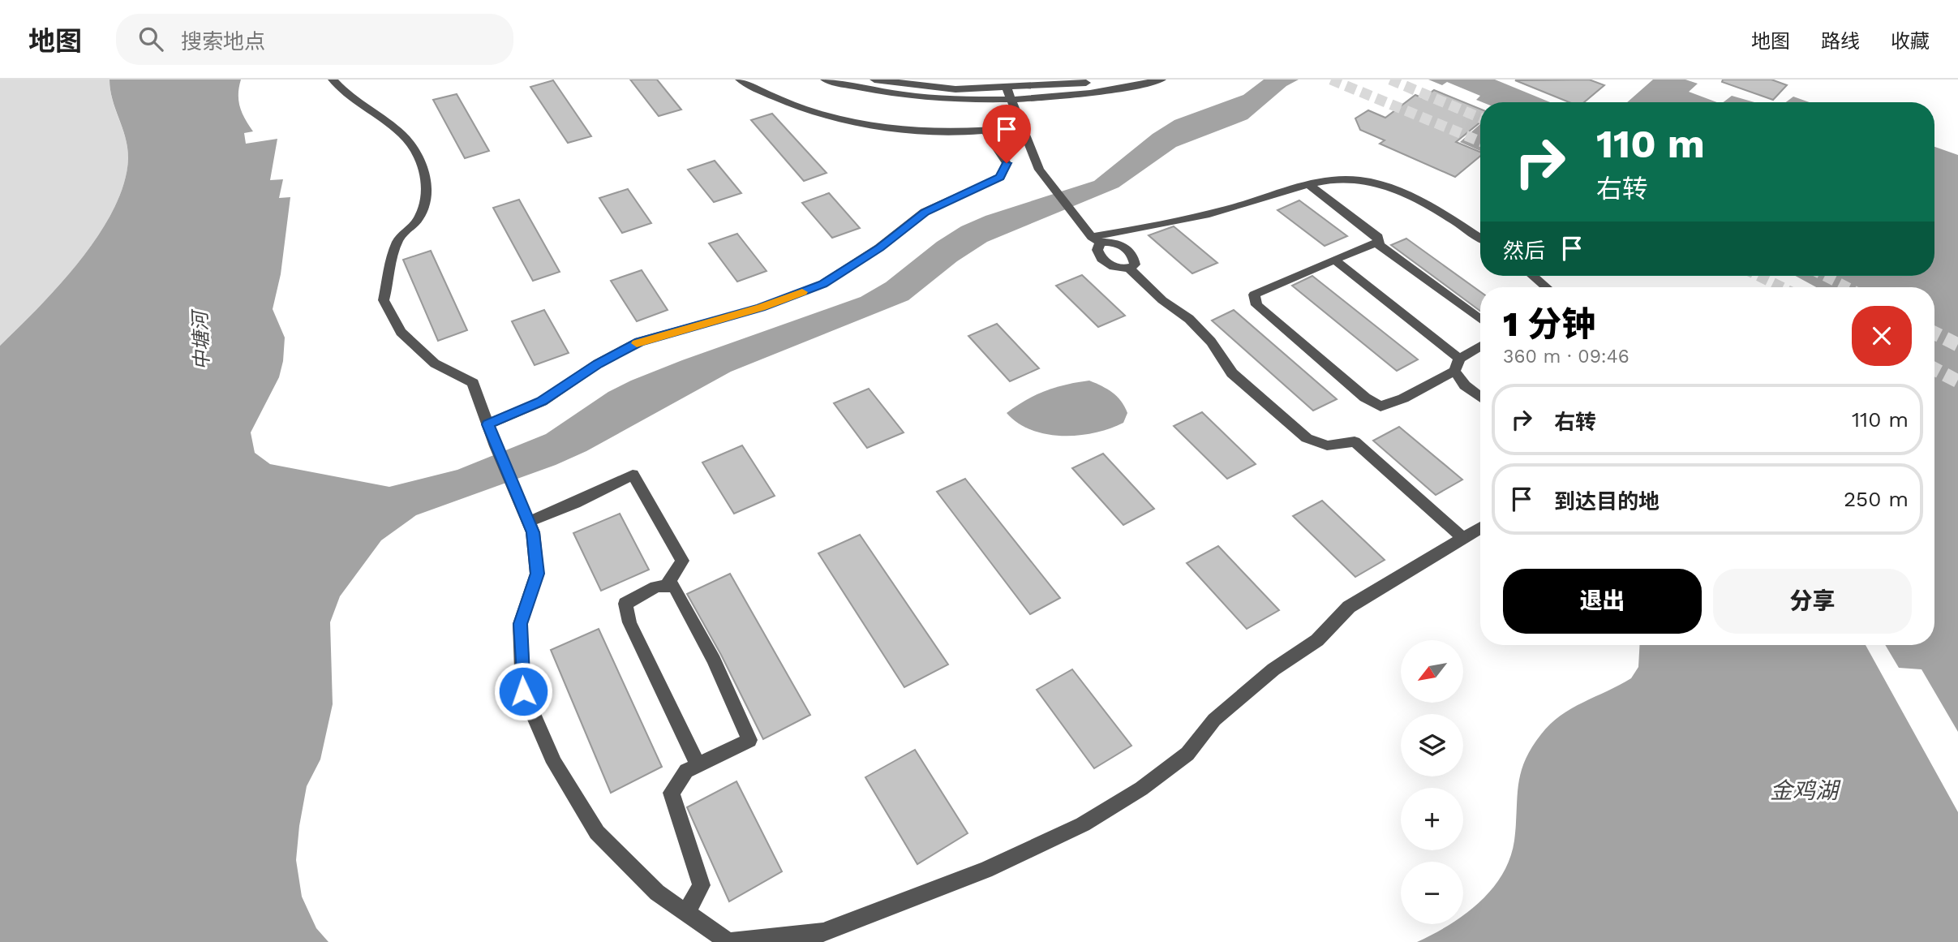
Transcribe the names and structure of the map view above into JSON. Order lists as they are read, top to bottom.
{
  "water": ["中塘河", "金鸡湖"],
  "north": "bottom left",
  "page": {
    "header": "地图",
    "search": "搜索地点",
    "nav": ["地图", "路线", "收藏"],
    "turn": ["110 m", "右转"],
    "then": "然后",
    "heading": ["1 分钟", "360 m · 09:46"],
    "list": [
      {
        "name": "右转",
        "value": "110 m"
      },
      {
        "name": "到达目的地",
        "value": "250 m"
      }
    ],
    "buttons": ["退出", "分享"],
    "map_buttons": ["+", "−"]
  }
}
